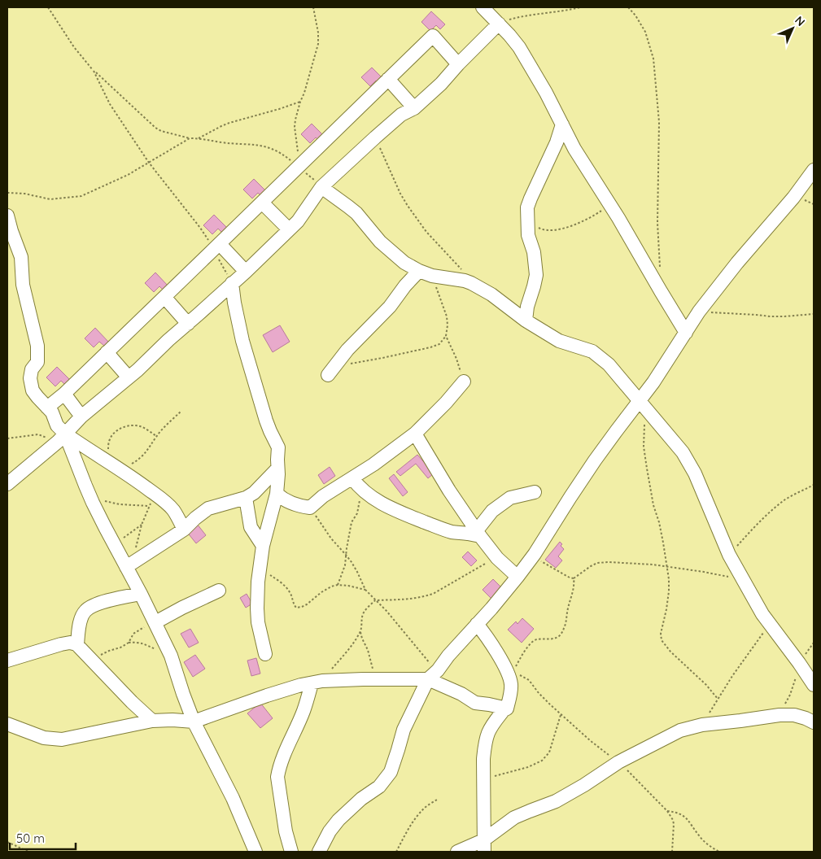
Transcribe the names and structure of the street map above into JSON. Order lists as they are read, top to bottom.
{
  "scale_bar": "50 m",
  "north": "top right"
}
